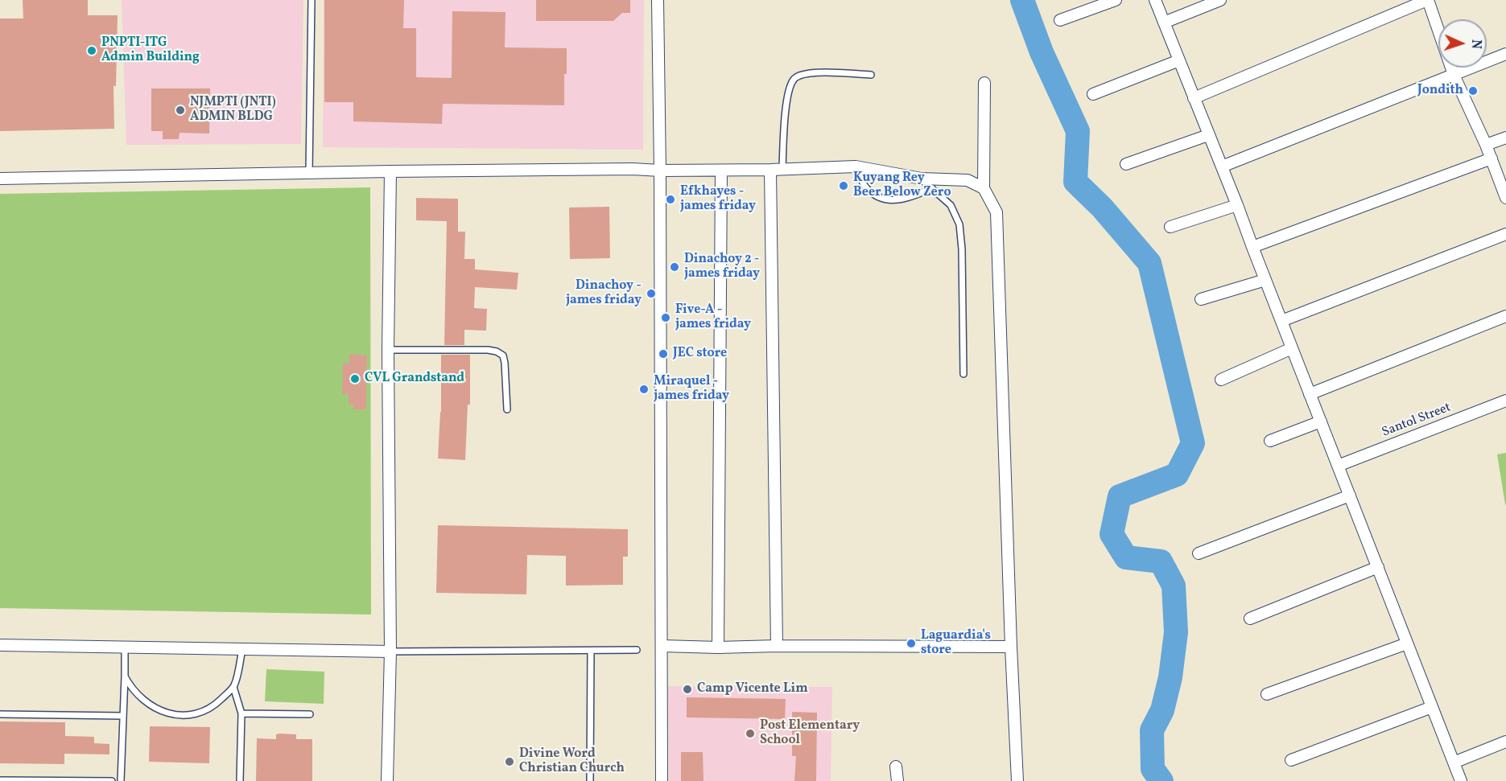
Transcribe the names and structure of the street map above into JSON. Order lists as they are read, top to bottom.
{
  "streets": {
    "street": ["Santol Street"]
  },
  "places": [
    "PNPTI-ITG Admin Building",
    "Jondith",
    "NJMPTI (JNTI) ADMIN BLDG",
    "Kuyang Rey Beer Below Zero",
    "Efkhayes - james friday",
    "Dinachoy 2 - james friday",
    "Dinachoy - james friday",
    "Five-A - james friday",
    "JEC store",
    "CVL Grandstand",
    "Miraquel - james friday",
    "Laguardia's store",
    "Camp Vicente Lim",
    "Post Elementary School",
    "Divine Word Christian Church"
  ],
  "north": "right"
}
